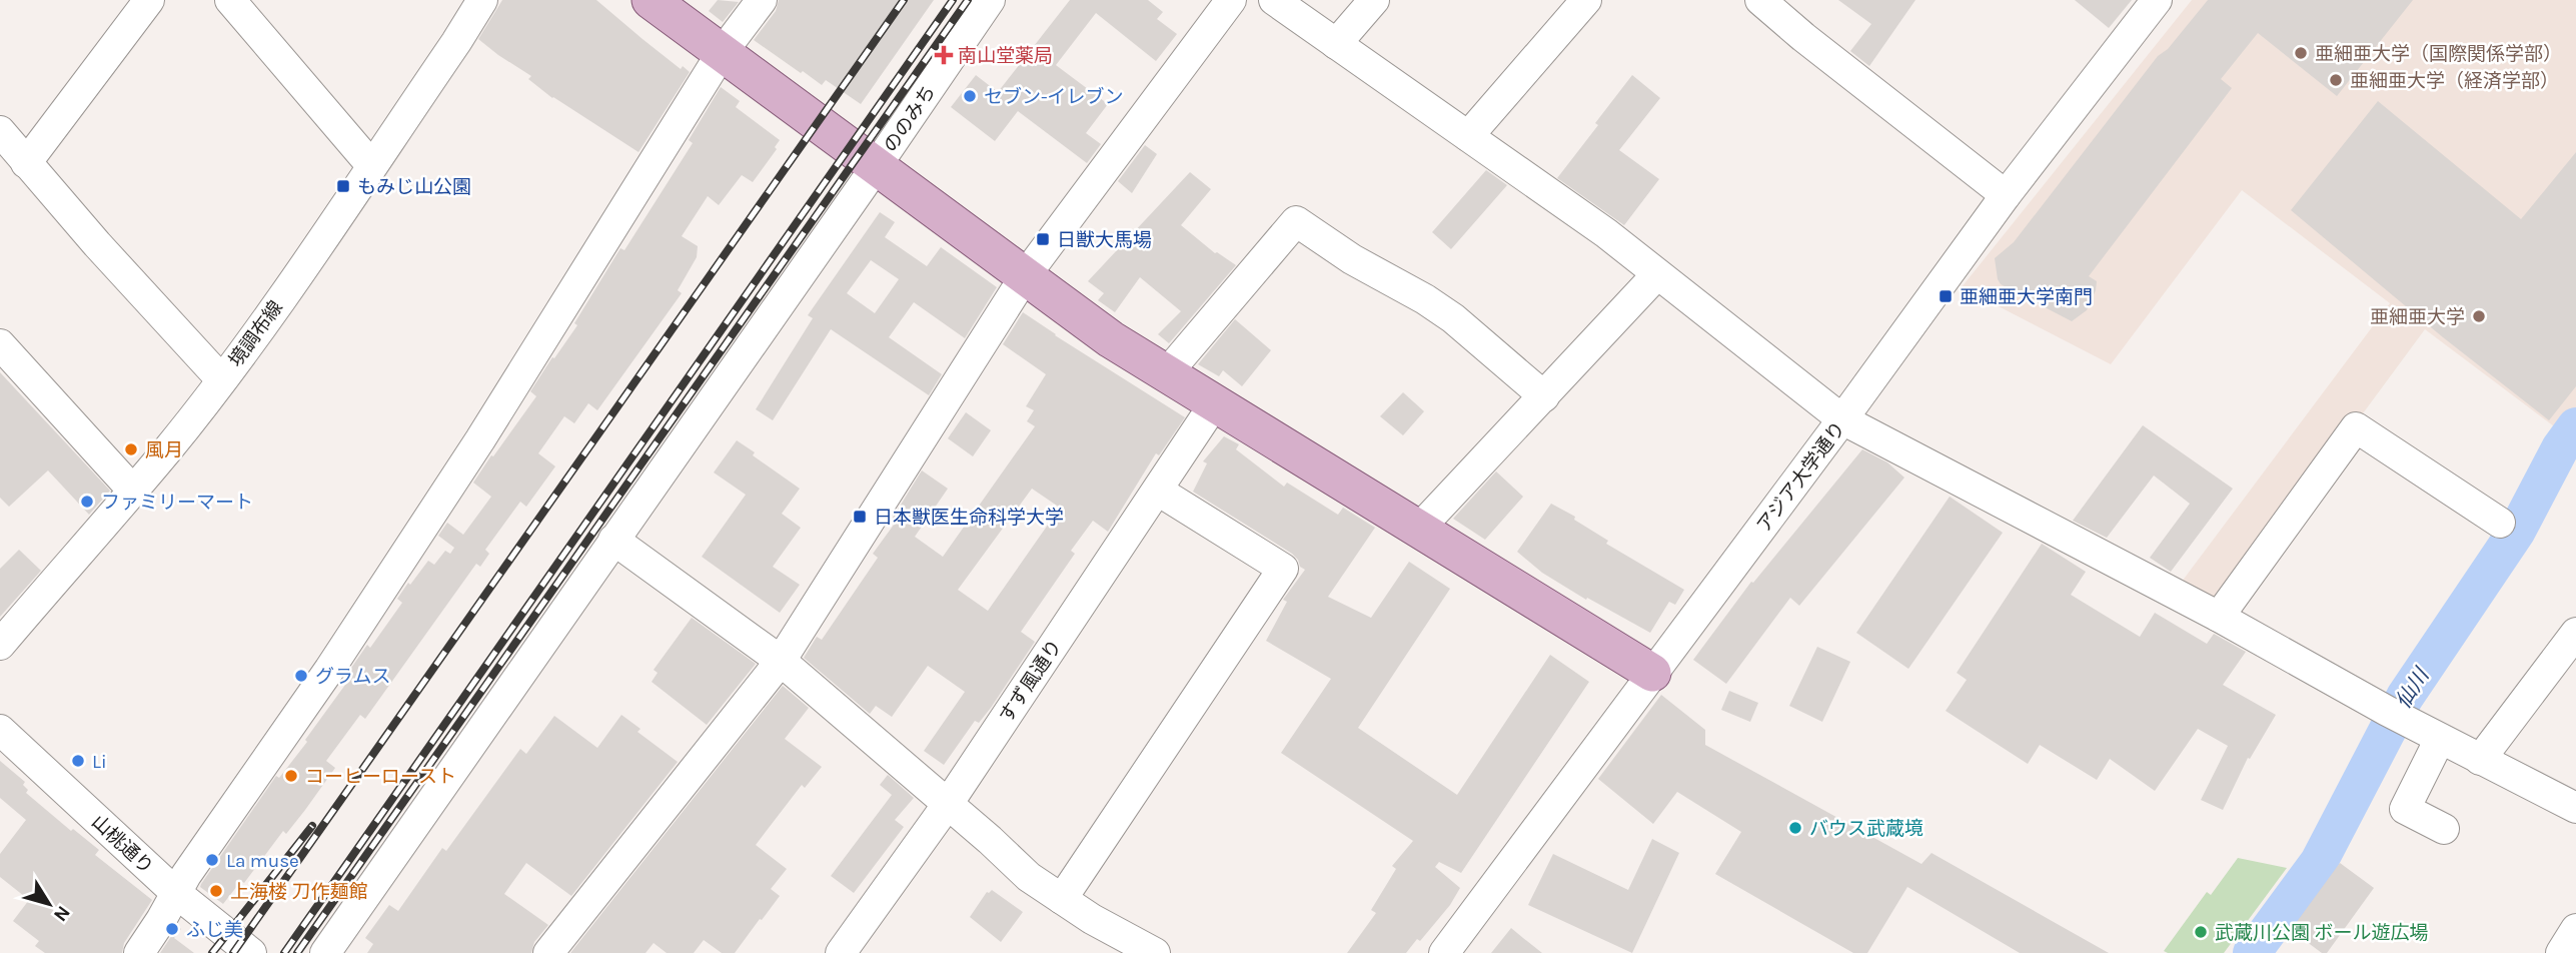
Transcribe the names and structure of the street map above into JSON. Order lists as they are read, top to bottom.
{
  "streets": {
    "street": [
      "ののみち",
      "境調布線",
      "アジア大学通り",
      "すず風通り",
      "山桃通り"
    ]
  },
  "water": ["仙川"],
  "places": {
    "other": [
      "亜細亜大学（国際関係学部）",
      "亜細亜大学（経済学部）",
      "セブン-イレブン",
      "亜細亜大学",
      "風月",
      "ファミリーマート",
      "グラムス",
      "Li",
      "コーヒーロースト",
      "バウス武蔵境",
      "La muse",
      "上海楼 刀作麺館",
      "ふじ美",
      "武蔵川公園 ボール遊広場"
    ],
    "health": ["南山堂薬局"],
    "transit": [
      "もみじ山公園",
      "日獣大馬場",
      "亜細亜大学南門",
      "日本獣医生命科学大学"
    ]
  },
  "north": "bottom right"
}
